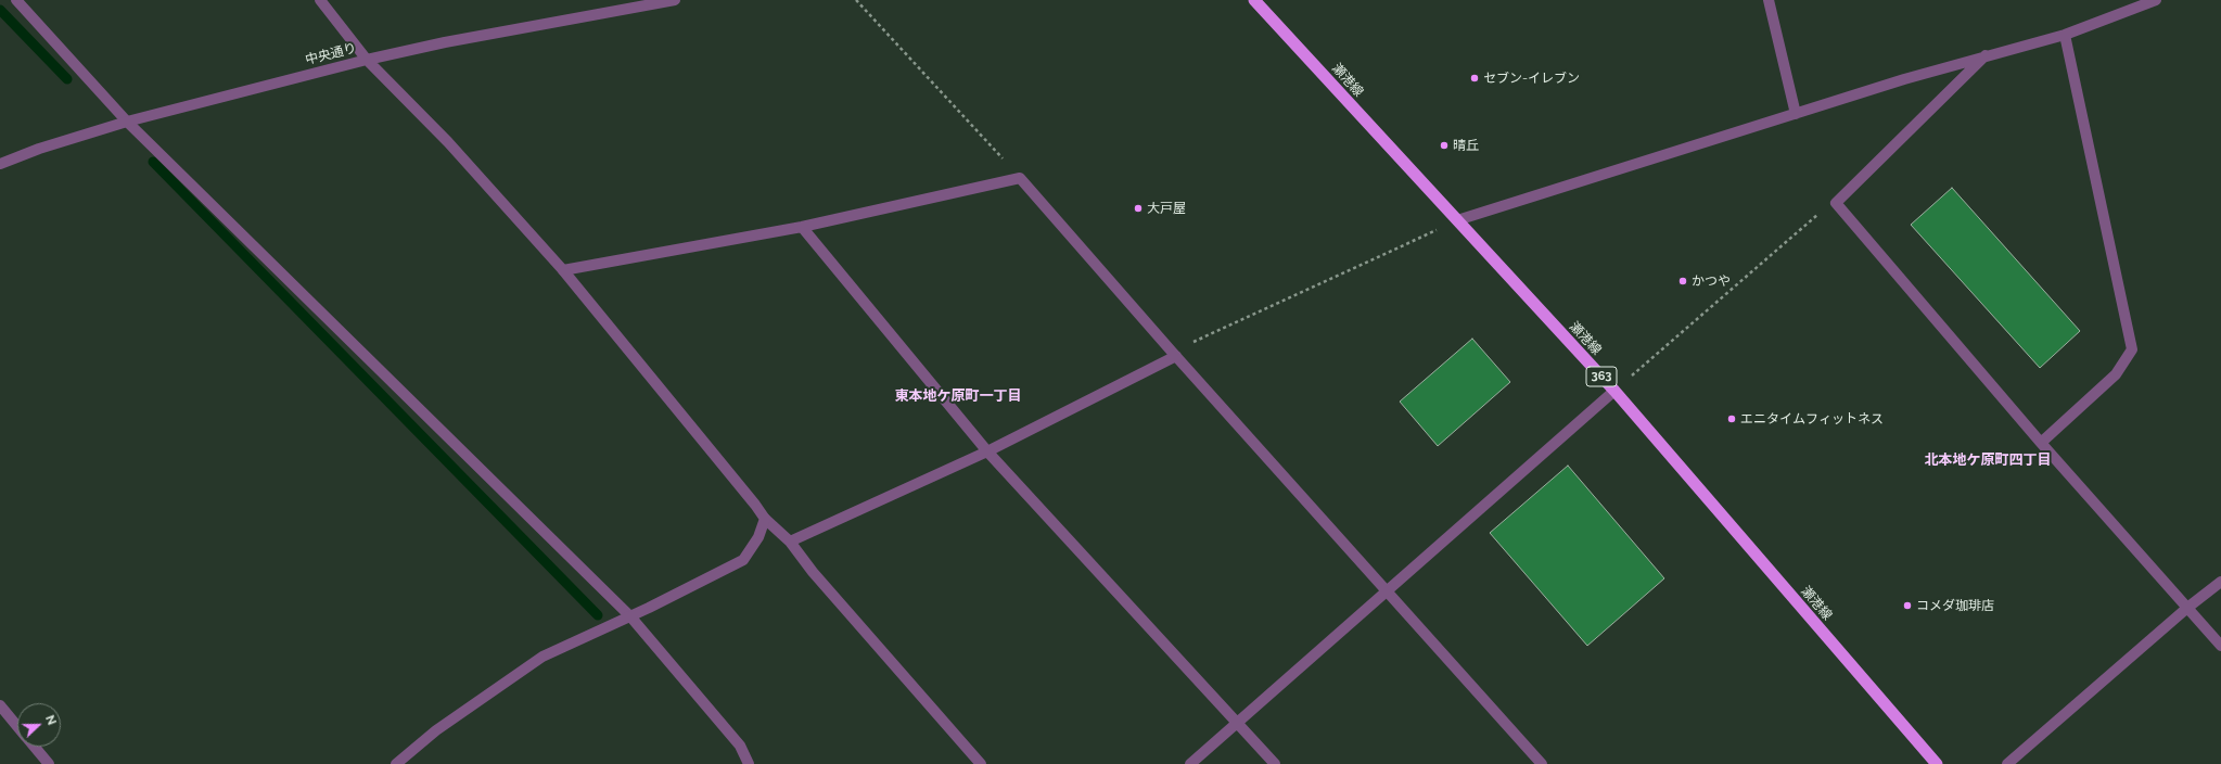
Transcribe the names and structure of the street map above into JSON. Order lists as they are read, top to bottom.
{
  "streets": {
    "highway": ["瀬港線", "363"],
    "street": ["中央通り"]
  },
  "districts": ["東本地ケ原町一丁目", "北本地ケ原町四丁目"],
  "places": [
    "セブン-イレブン",
    "晴丘",
    "大戸屋",
    "かつや",
    "エニタイムフィットネス",
    "コメダ珈琲店"
  ],
  "north": "right"
}
